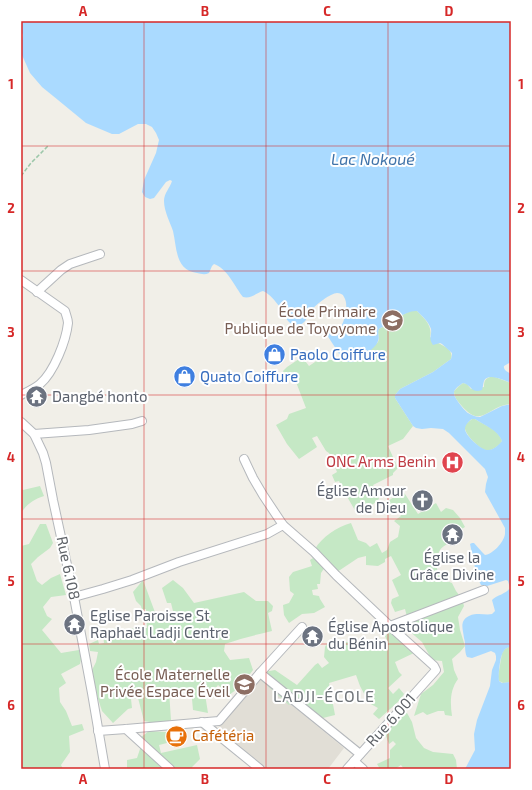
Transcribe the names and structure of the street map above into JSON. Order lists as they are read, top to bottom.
{
  "streets": {
    "street": ["Rue 6.108", "Rue 6.001"]
  },
  "districts": ["LADJI-ÉCOLE"],
  "water": ["Lac Nokoué"],
  "places": {
    "school or university": ["École Primaire Publique de Toyoyome", "École Maternelle Privée Espace Éveil"],
    "shop": ["Paolo Coiffure", "Quato Coiffure"],
    "temple": [
      "Dangbé honto",
      "Église la Grâce Divine",
      "Eglise Paroisse St Raphaël Ladji Centre",
      "Église Apostolique du Bénin"
    ],
    "hospital": ["ONC Arms Benin"],
    "church": ["Église Amour de Dieu"],
    "cafe": ["Cafétéria"]
  },
  "grid": {
    "columns": [
      "A",
      "B",
      "C",
      "D"
    ],
    "rows": [
      "1",
      "2",
      "3",
      "4",
      "5",
      "6"
    ]
  }
}
